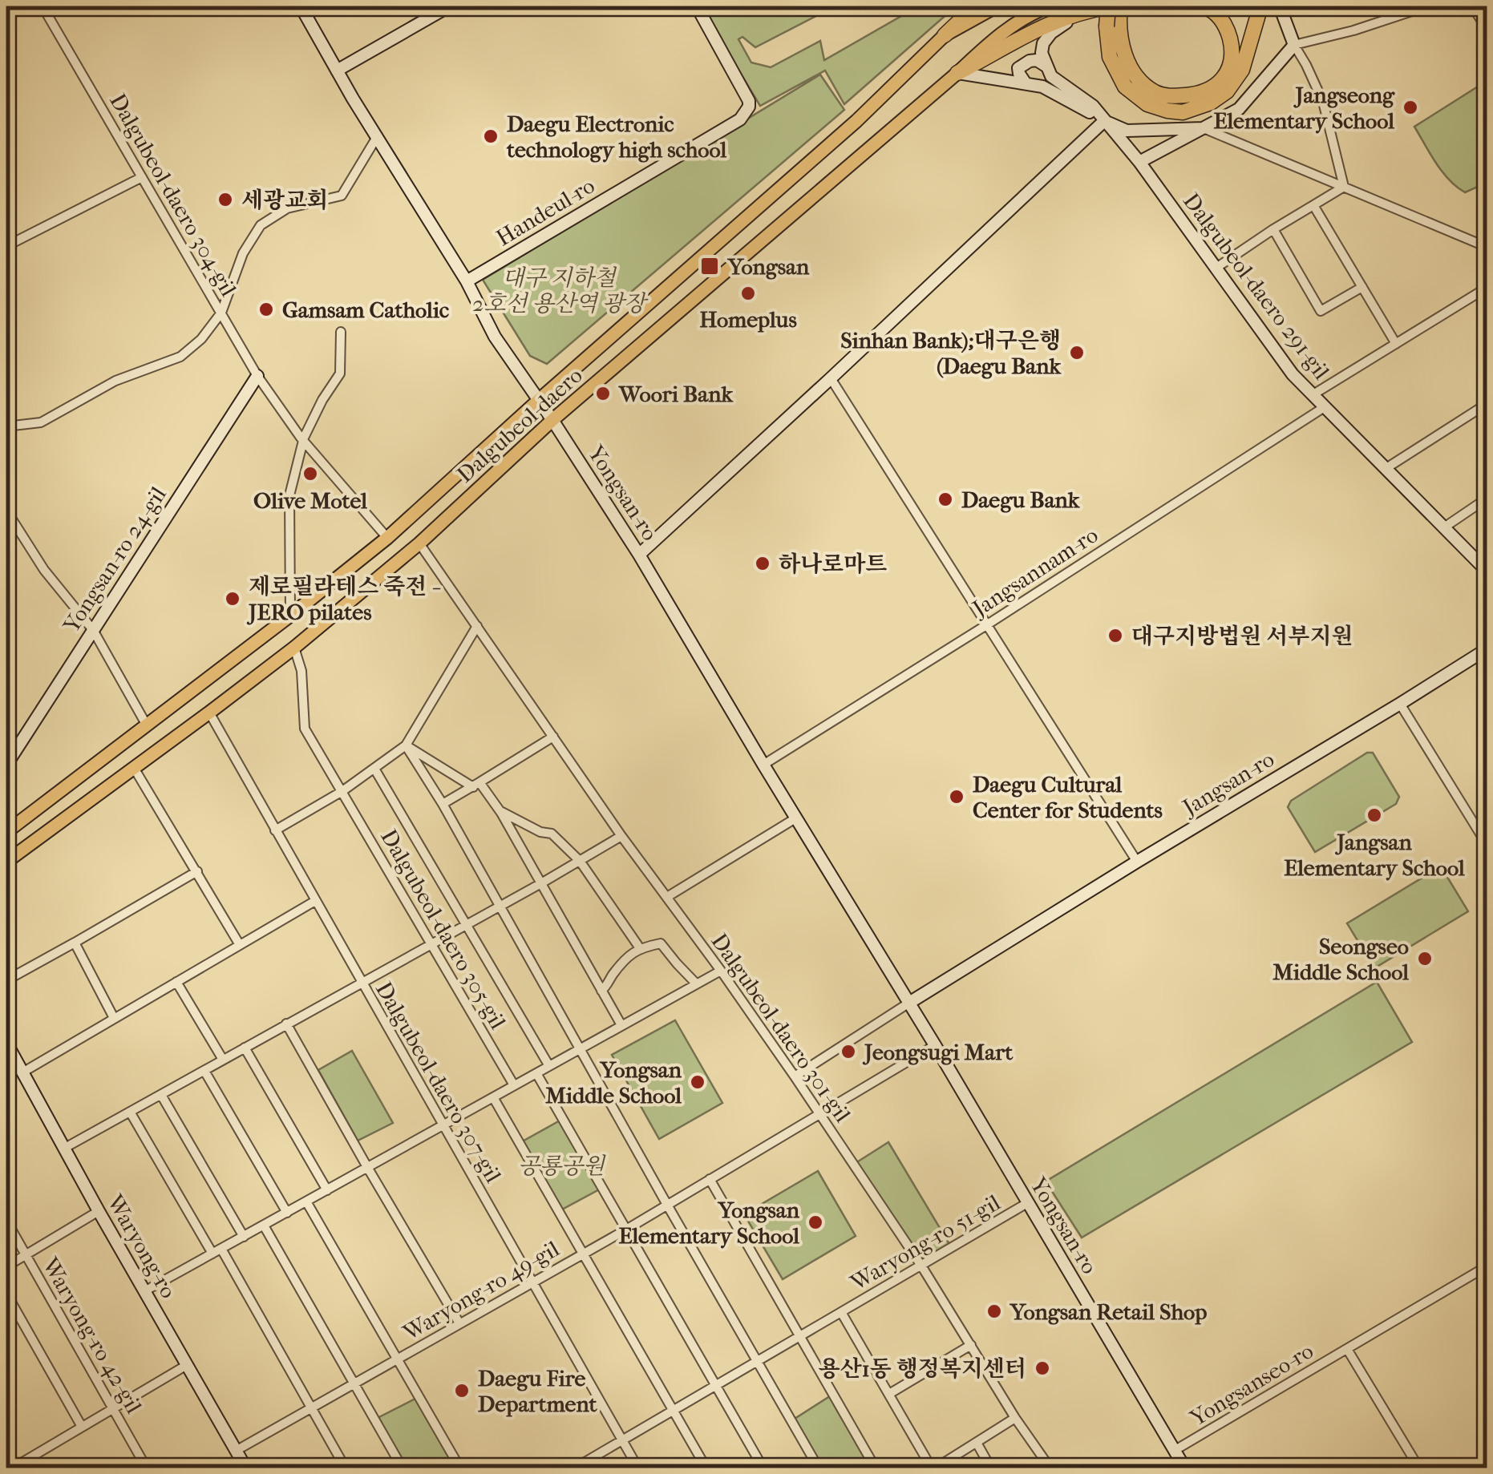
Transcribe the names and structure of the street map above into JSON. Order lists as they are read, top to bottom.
{
  "streets": {
    "main road": ["Dalgubeol-daero"],
    "street": [
      "Dalgubeol-daero 304-gil",
      "Handeul-ro",
      "Dalgubeol-daero 291-gil",
      "Yongsan-ro",
      "Yongsan-ro 24-gil",
      "Jangsannam-ro",
      "Jangsan-ro",
      "Dalgubeol-daero 305-gil",
      "Dalgubeol-daero 301-gil",
      "Dalgubeol-daero 307-gil",
      "Waryong-ro 51-gil",
      "Waryong-ro",
      "Waryong-ro 49-gil",
      "Waryong-ro 42-gil",
      "Yongsanseo-ro"
    ]
  },
  "crossings": [
    ["Dalgubeol-daero 304-gil", "Yongsan-ro 24-gil"],
    ["Handeul-ro", "Yongsan-ro"],
    ["Dalgubeol-daero 291-gil", "Jangsannam-ro"],
    ["Dalgubeol-daero", "Yongsan-ro"],
    ["Dalgubeol-daero", "Dalgubeol-daero 305-gil"],
    ["Dalgubeol-daero", "Dalgubeol-daero 301-gil"],
    ["Dalgubeol-daero", "Dalgubeol-daero 307-gil"],
    ["Yongsan-ro", "Jangsannam-ro"],
    ["Yongsan-ro", "Jangsan-ro"],
    ["Yongsan-ro", "Waryong-ro 51-gil"],
    ["Yongsan-ro", "Waryong-ro 49-gil"],
    ["Yongsan-ro", "Yongsanseo-ro"],
    ["Dalgubeol-daero 301-gil", "Waryong-ro 51-gil"],
    ["Dalgubeol-daero 301-gil", "Waryong-ro 49-gil"],
    ["Dalgubeol-daero 307-gil", "Waryong-ro 51-gil"],
    ["Dalgubeol-daero 307-gil", "Waryong-ro 49-gil"],
    ["Waryong-ro 51-gil", "Waryong-ro 49-gil"],
    ["Waryong-ro", "Waryong-ro 49-gil"]
  ],
  "parks": ["대구 지하철 2호선 용산역 광장", "공룡공원"],
  "places": {
    "other": [
      "Jangseong Elementary School",
      "Daegu Electronic technology high school",
      "세광교회",
      "Homeplus",
      "Gamsam Catholic",
      "Sinhan Bank);대구은행 (Daegu Bank",
      "Woori Bank",
      "Olive Motel",
      "Daegu Bank",
      "하나로마트",
      "제로필라테스 죽전 - JERO pilates",
      "대구지방법원 서부지원",
      "Daegu Cultural Center for Students",
      "Jangsan Elementary School",
      "Seongseo Middle School",
      "Jeongsugi Mart",
      "Yongsan Middle School",
      "Yongsan Elementary School",
      "Yongsan Retail Shop",
      "용산1동 행정복지센터",
      "Daegu Fire Department"
    ],
    "transit": ["Yongsan"]
  }
}
